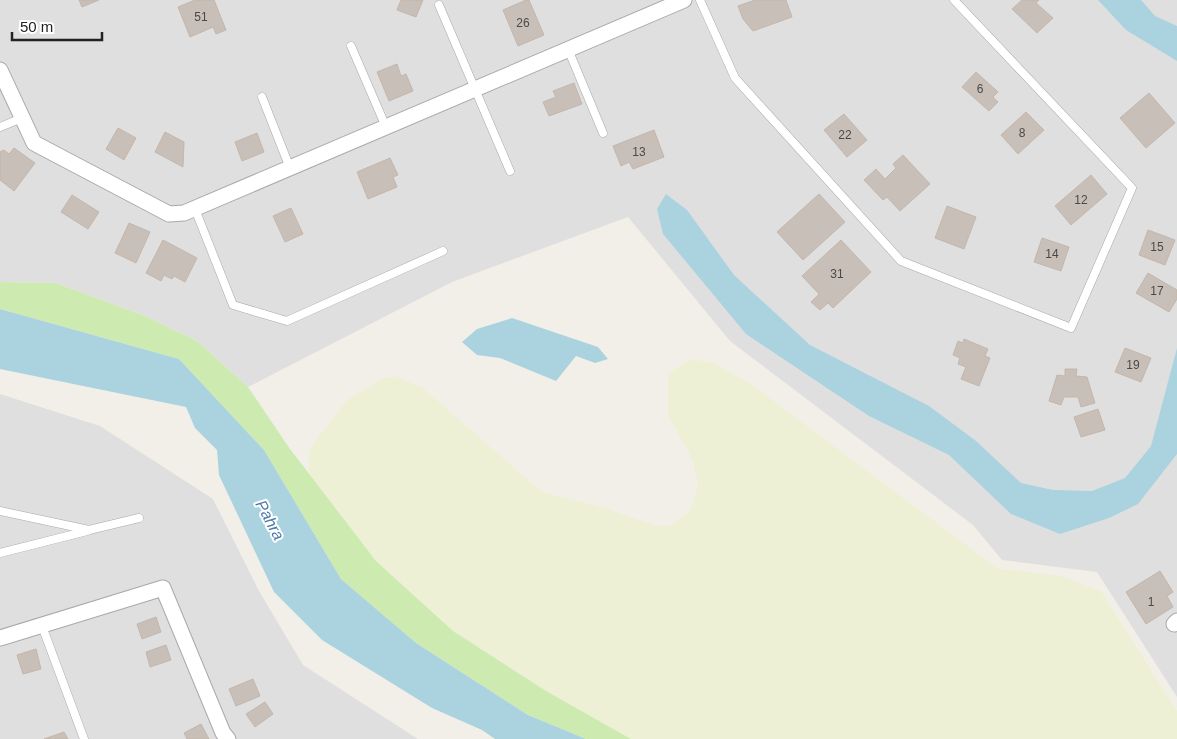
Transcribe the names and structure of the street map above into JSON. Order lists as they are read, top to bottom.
{
  "water": ["Pahra"],
  "house_numbers": [
    "51",
    "26",
    "6",
    "8",
    "22",
    "13",
    "12",
    "15",
    "14",
    "31",
    "17",
    "19",
    "1"
  ],
  "scale_bar": "50 m"
}
